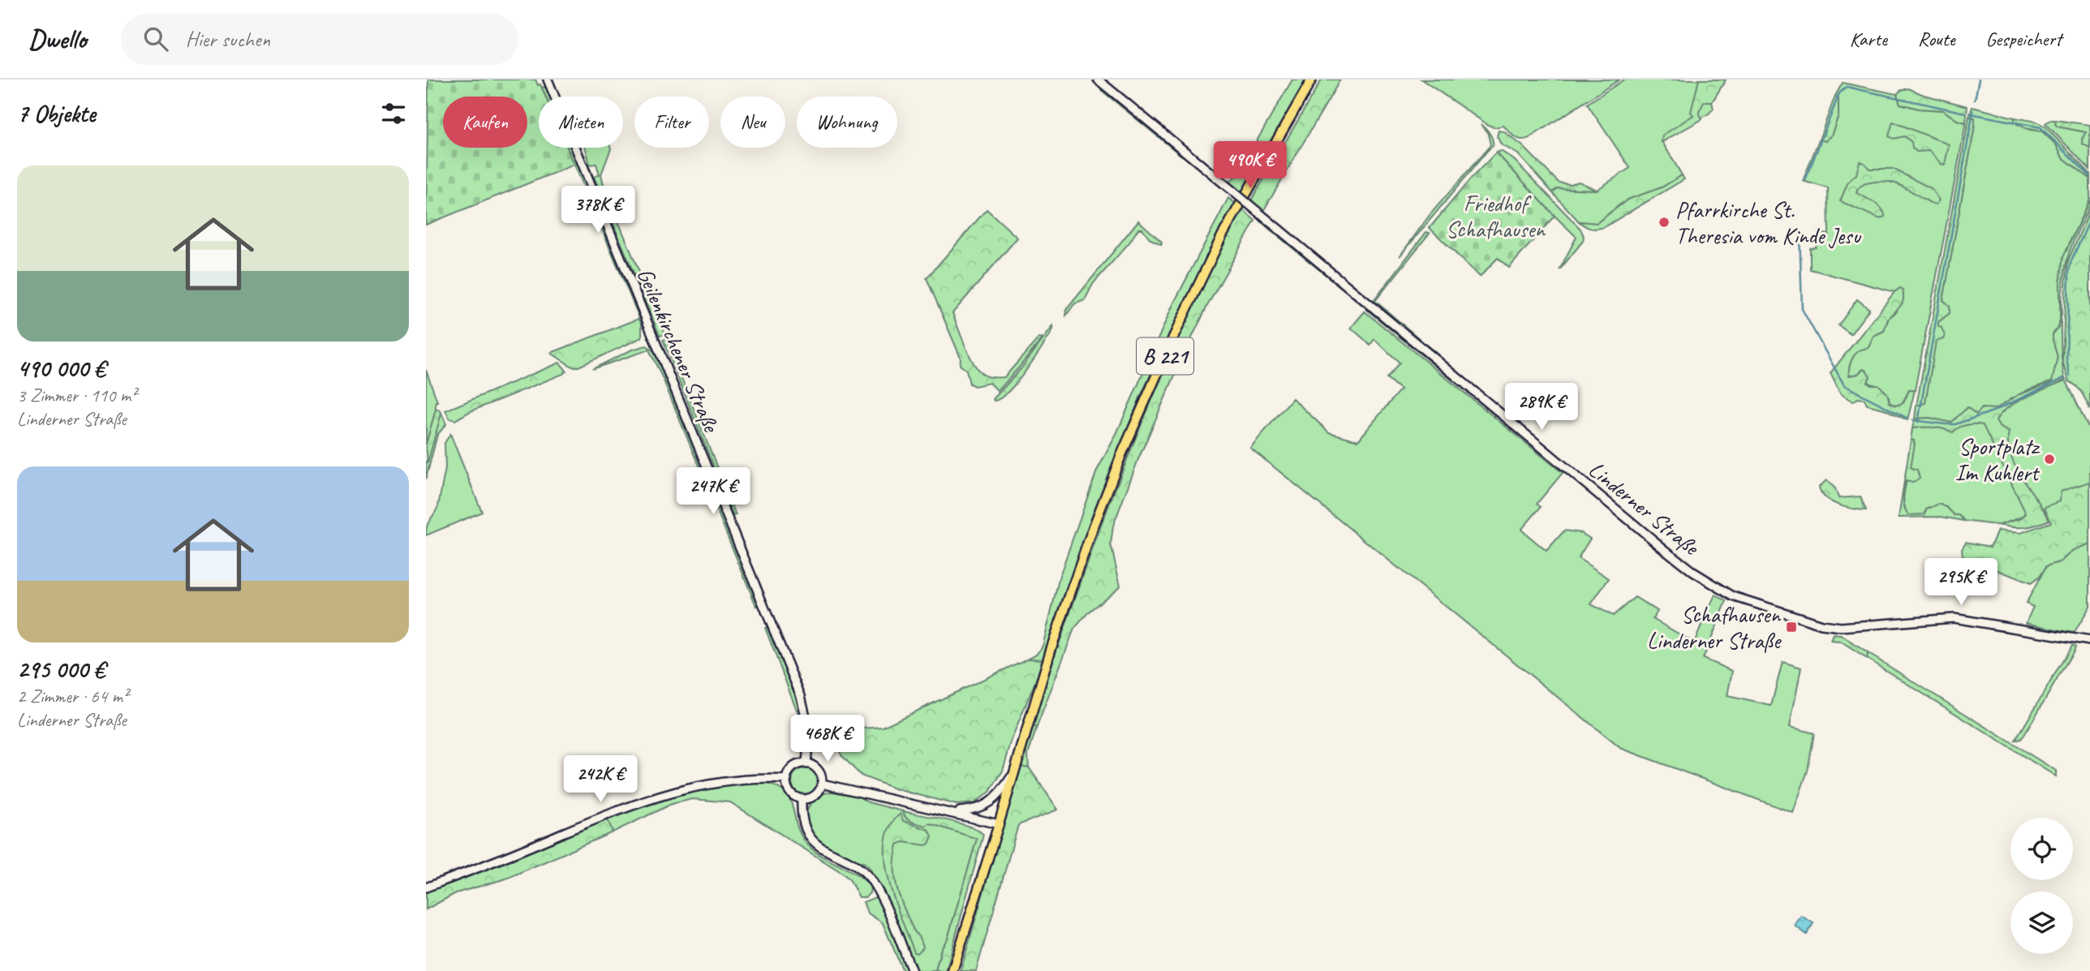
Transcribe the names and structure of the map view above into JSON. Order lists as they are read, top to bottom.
{
  "streets": {
    "main road": ["Geilenkirchener Straße", "B 221", "Linderner Straße"]
  },
  "parks": ["Friedhof Schafhausen"],
  "places": {
    "other": ["Pfarrkirche St. Theresia vom Kinde Jesu", "Sportplatz Im Kuhlert"],
    "transit": ["Schafhausen Linderner Straße"]
  },
  "page": {
    "header": "Dwello",
    "search": "Hier suchen",
    "nav": ["Karte", "Route", "Gespeichert"],
    "heading": "7 Objekte",
    "chip": [
      "Kaufen",
      "Mieten",
      "Filter",
      "Neu",
      "Wohnung"
    ],
    "price": [
      "490K €",
      "378K €",
      "289K €",
      "247K €",
      "295K €",
      "468K €",
      "242K €"
    ],
    "list": [
      {
        "name": "490 000 €",
        "note": "3 Zimmer · 110 m² · Linderner Straße"
      },
      {
        "name": "295 000 €",
        "note": "2 Zimmer · 64 m² · Linderner Straße"
      }
    ]
  }
}
